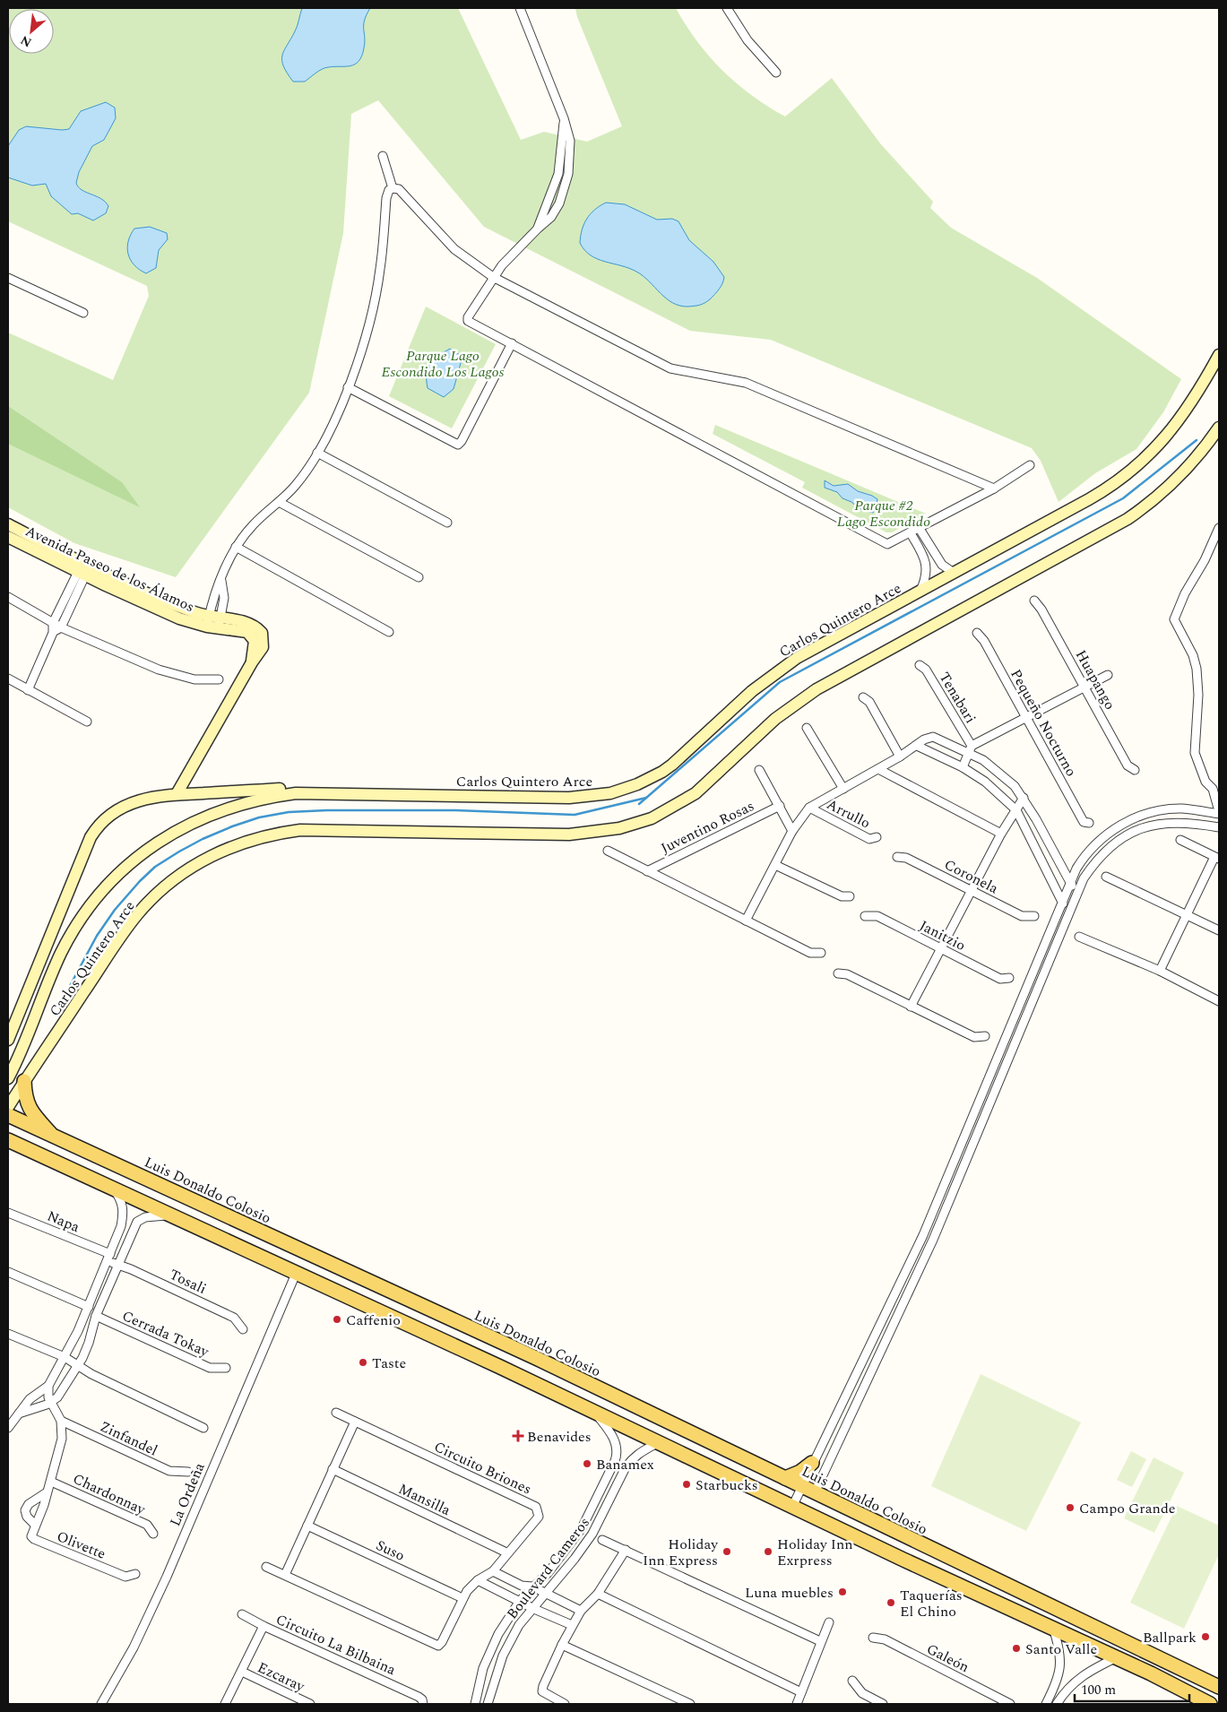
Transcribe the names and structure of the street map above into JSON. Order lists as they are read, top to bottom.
{
  "streets": {
    "main road": ["Avenida Paseo de los Álamos", "Carlos Quintero Arce", "Luis Donaldo Colosio"],
    "street": [
      "Huapango",
      "Tenabari",
      "Pequeño Nocturno",
      "Arrullo",
      "Juventino Rosas",
      "Coronela",
      "Janitzio",
      "Napa",
      "Tosali",
      "Cerrada Tokay",
      "Zinfandel",
      "Circuito Briones",
      "Chardonnay",
      "La Ordeña",
      "Mansilla",
      "Olivette",
      "Suso",
      "Boulevard Cameros",
      "Circuito La Bilbaina",
      "Galeón",
      "Ezcaray"
    ]
  },
  "crossings": [
    ["Napa", "Tosali"],
    ["Circuito Briones", "Mansilla"],
    ["Circuito Briones", "Suso"],
    ["Circuito La Bilbaina", "Ezcaray"]
  ],
  "parks": ["Parque Lago Escondido Los Lagos", "Parque #2 Lago Escondido"],
  "places": {
    "other": [
      "Caffenio",
      "Taste",
      "Banamex",
      "Starbucks",
      "Campo Grande",
      "Holiday Inn Express",
      "Holiday Inn Exrpress",
      "Luna muebles",
      "Taquerías El Chino",
      "Ballpark",
      "Santo Valle"
    ],
    "health": ["Benavides"]
  },
  "scale_bar": "100 m",
  "north": "bottom left"
}
